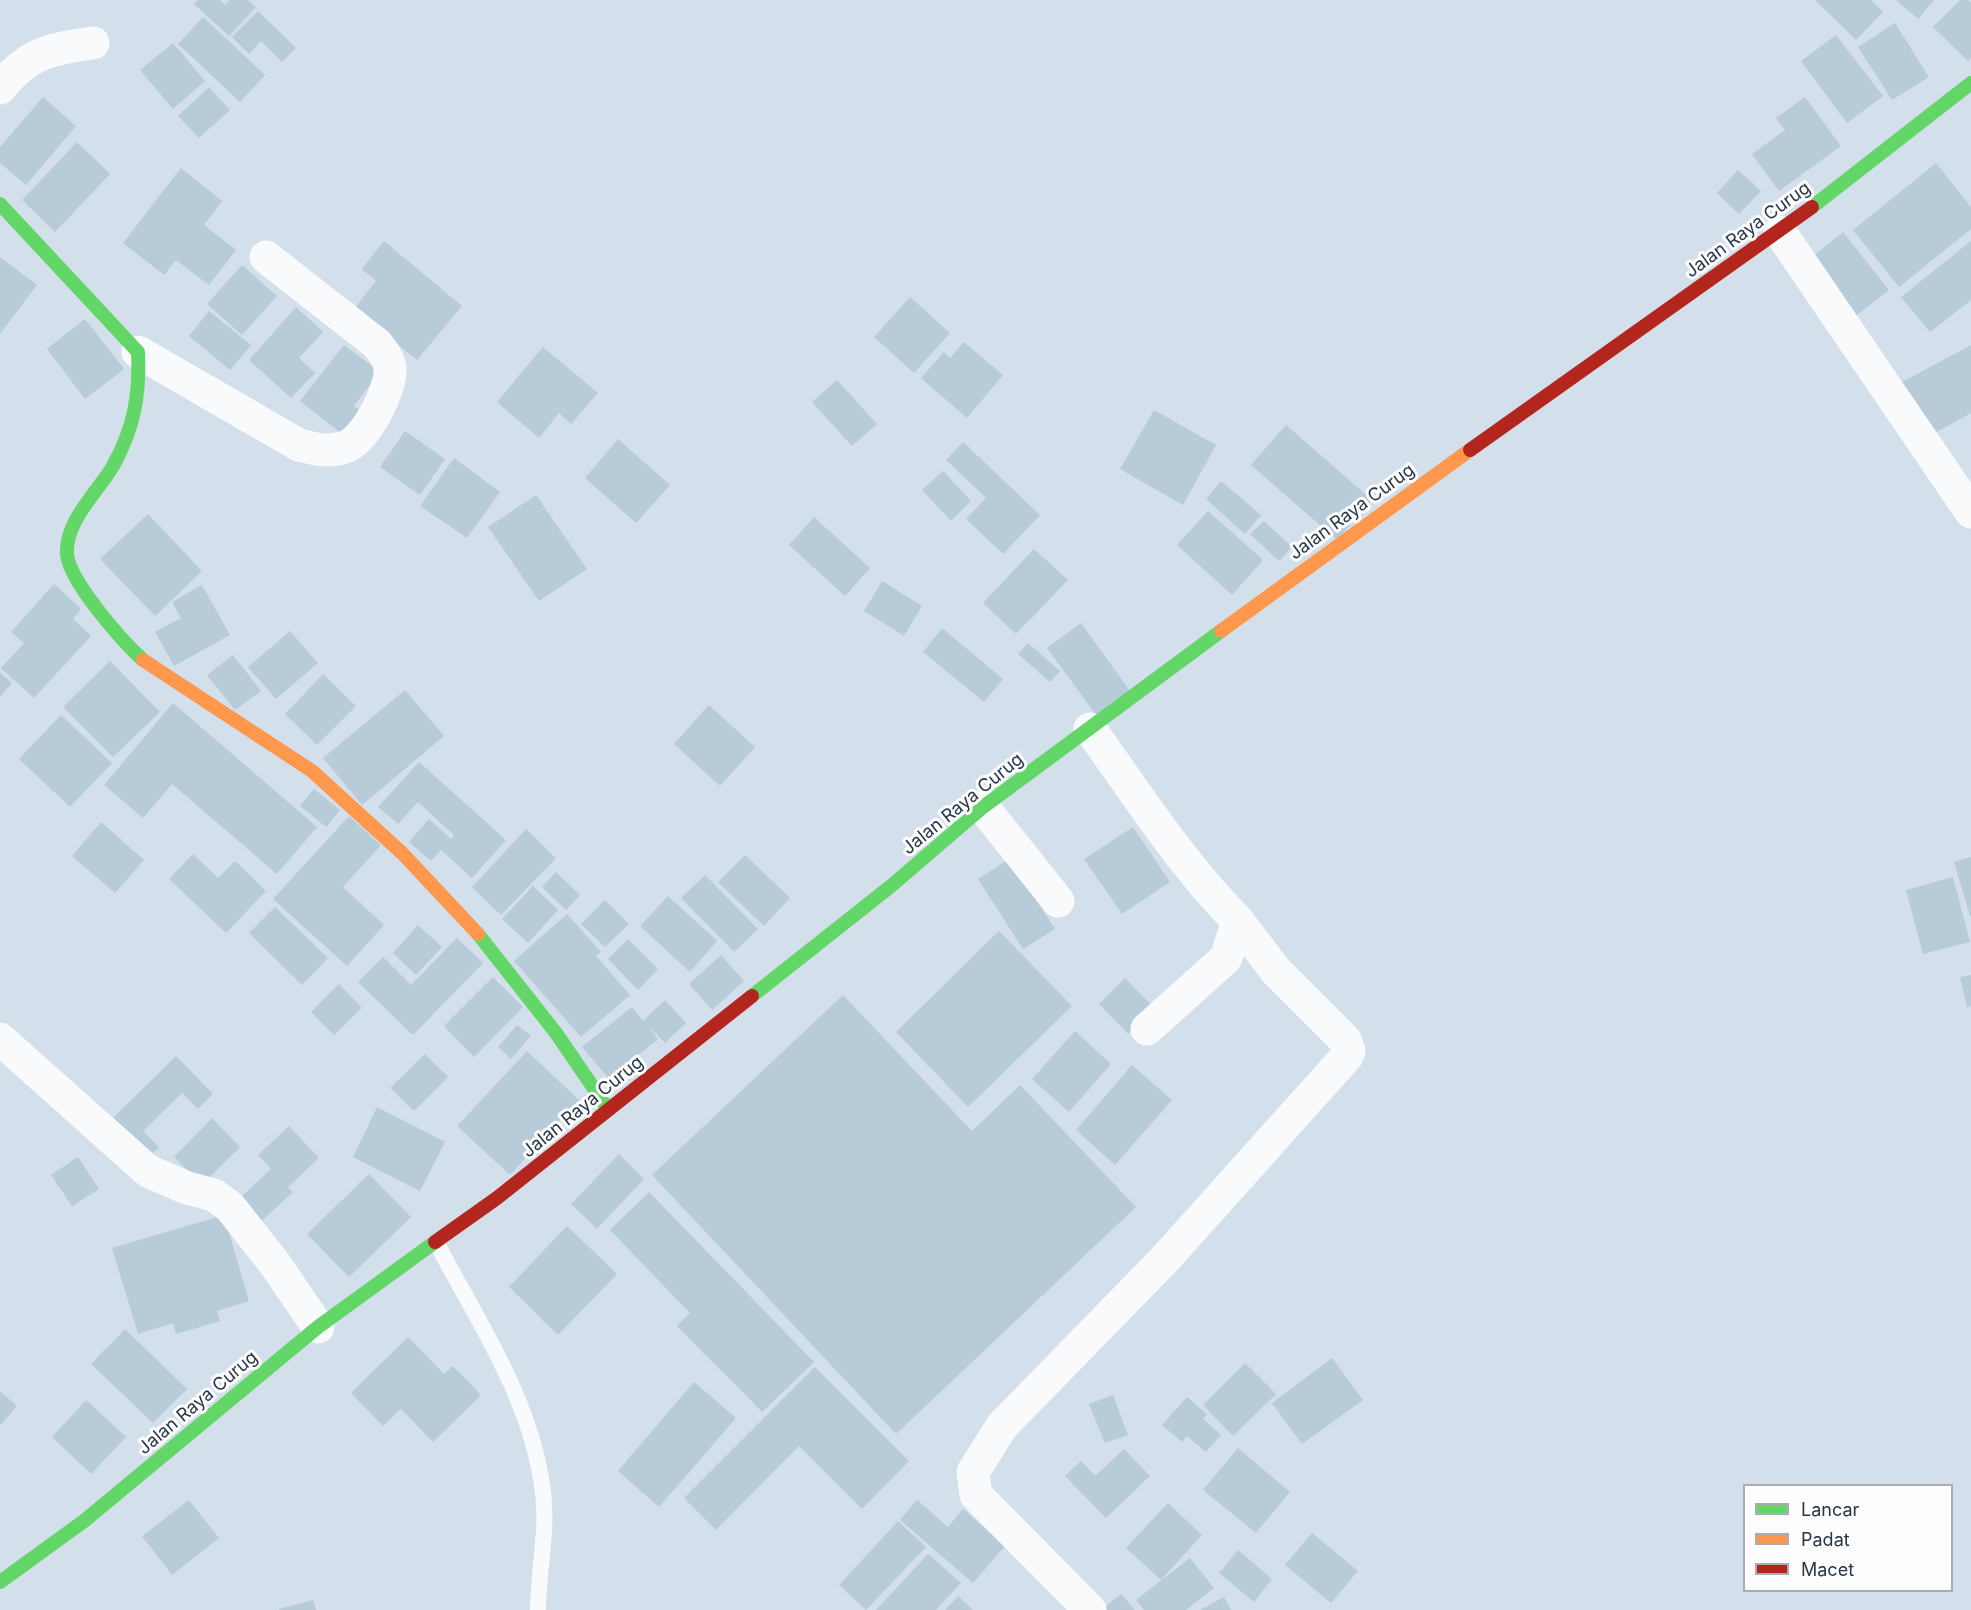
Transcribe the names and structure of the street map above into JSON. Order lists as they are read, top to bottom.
{
  "streets": {
    "street": ["Jalan Raya Curug"]
  },
  "legend": ["Lancar", "Padat", "Macet"]
}
